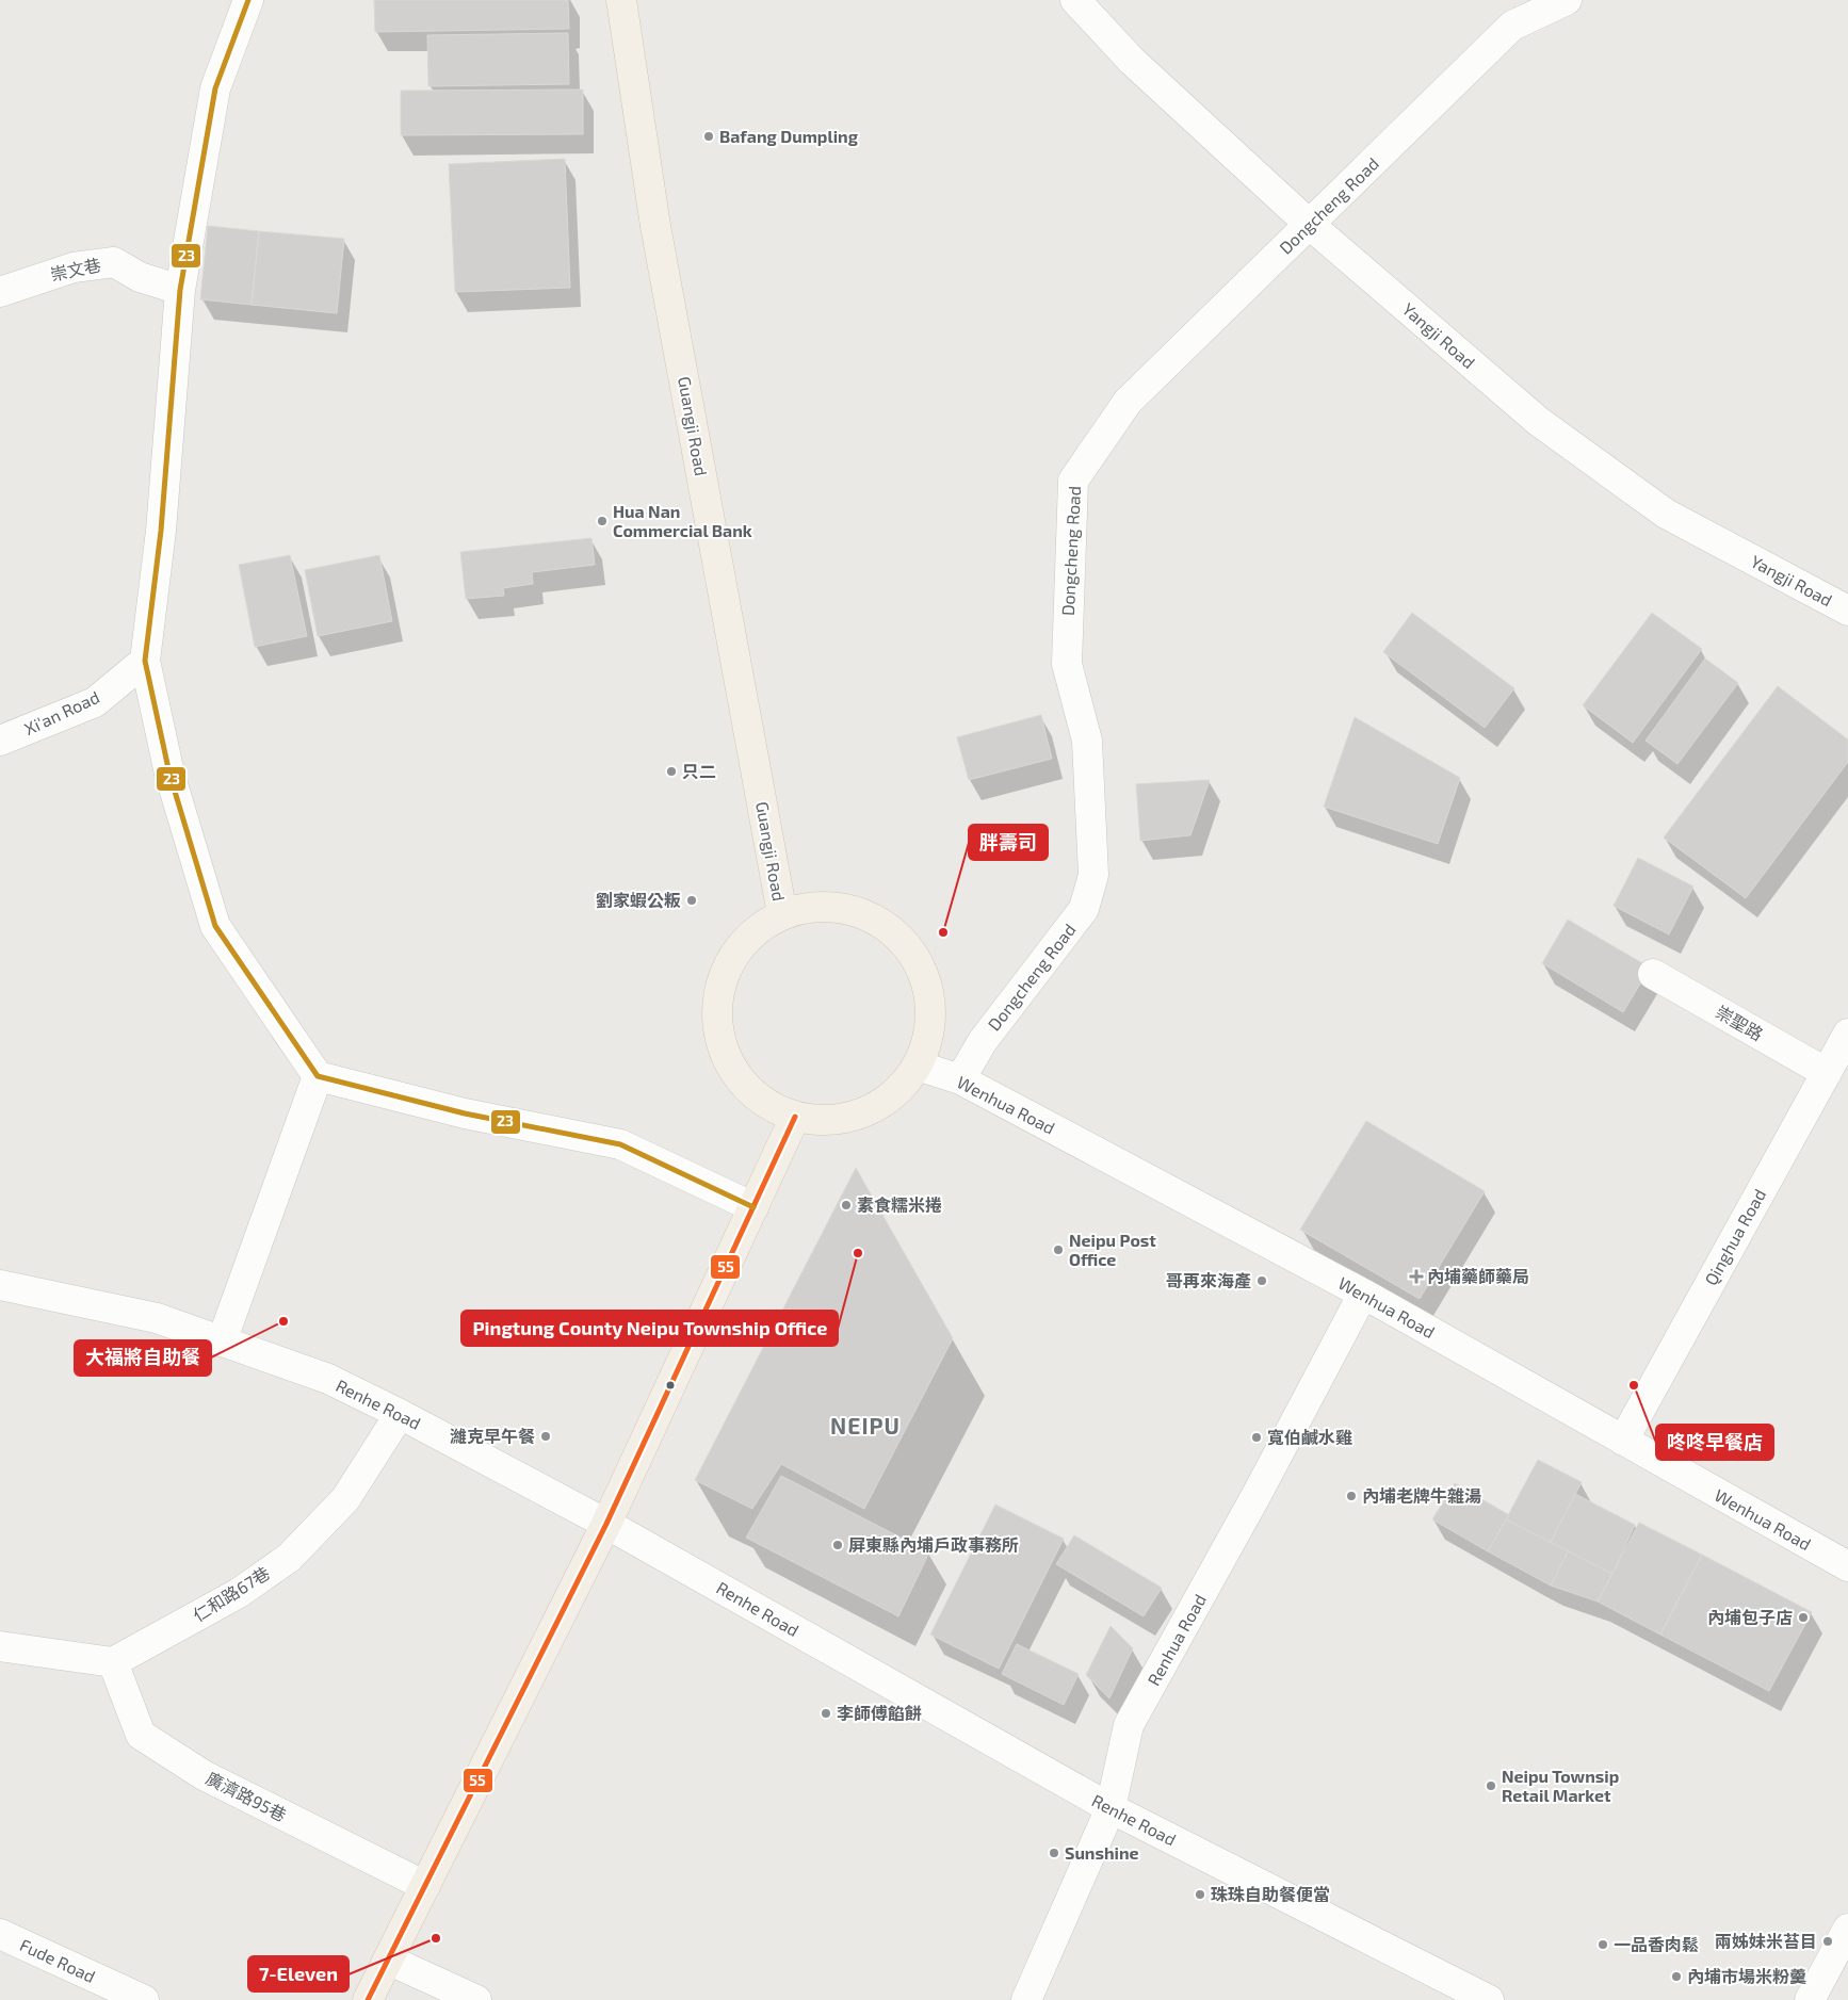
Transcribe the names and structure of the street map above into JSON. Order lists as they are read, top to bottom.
{
  "streets": {
    "main road": ["Guangji Road"],
    "street": [
      "Dongcheng Road",
      "崇文巷",
      "Yangji Road",
      "Xi'an Road",
      "崇聖路",
      "Wenhua Road",
      "Qinghua Road",
      "Renhe Road",
      "仁和路67巷",
      "Renhua Road",
      "廣濟路95巷",
      "Fude Road"
    ]
  },
  "crossings": [
    ["Dongcheng Road", "Yangji Road"],
    ["Dongcheng Road", "Wenhua Road"],
    ["崇聖路", "Qinghua Road"],
    ["Wenhua Road", "Qinghua Road"],
    ["Wenhua Road", "Renhua Road"],
    ["Renhe Road", "仁和路67巷"],
    ["Renhe Road", "Renhua Road"],
    ["仁和路67巷", "廣濟路95巷"]
  ],
  "districts": ["NEIPU"],
  "places": {
    "other": [
      "Bafang Dumpling",
      "Hua Nan Commercial Bank",
      "只二",
      "劉家蝦公粄",
      "胖壽司",
      "素食糯米捲",
      "Neipu Post Office",
      "Pingtung County Neipu Township Office",
      "哥再來海產",
      "大福將自助餐",
      "咚咚早餐店",
      "濰克早午餐",
      "寬伯鹹水雞",
      "內埔老牌牛雜湯",
      "屏東縣內埔戶政事務所",
      "內埔包子店",
      "李師傅餡餅",
      "Neipu Townsip Retail Market",
      "Sunshine",
      "珠珠自助餐便當",
      "7-Eleven",
      "兩姊妹米苔目",
      "一品香肉鬆",
      "內埔市場米粉羹"
    ],
    "health": ["內埔藥師藥局"]
  },
  "lines": ["transit line 23", "transit line 55"]
}
